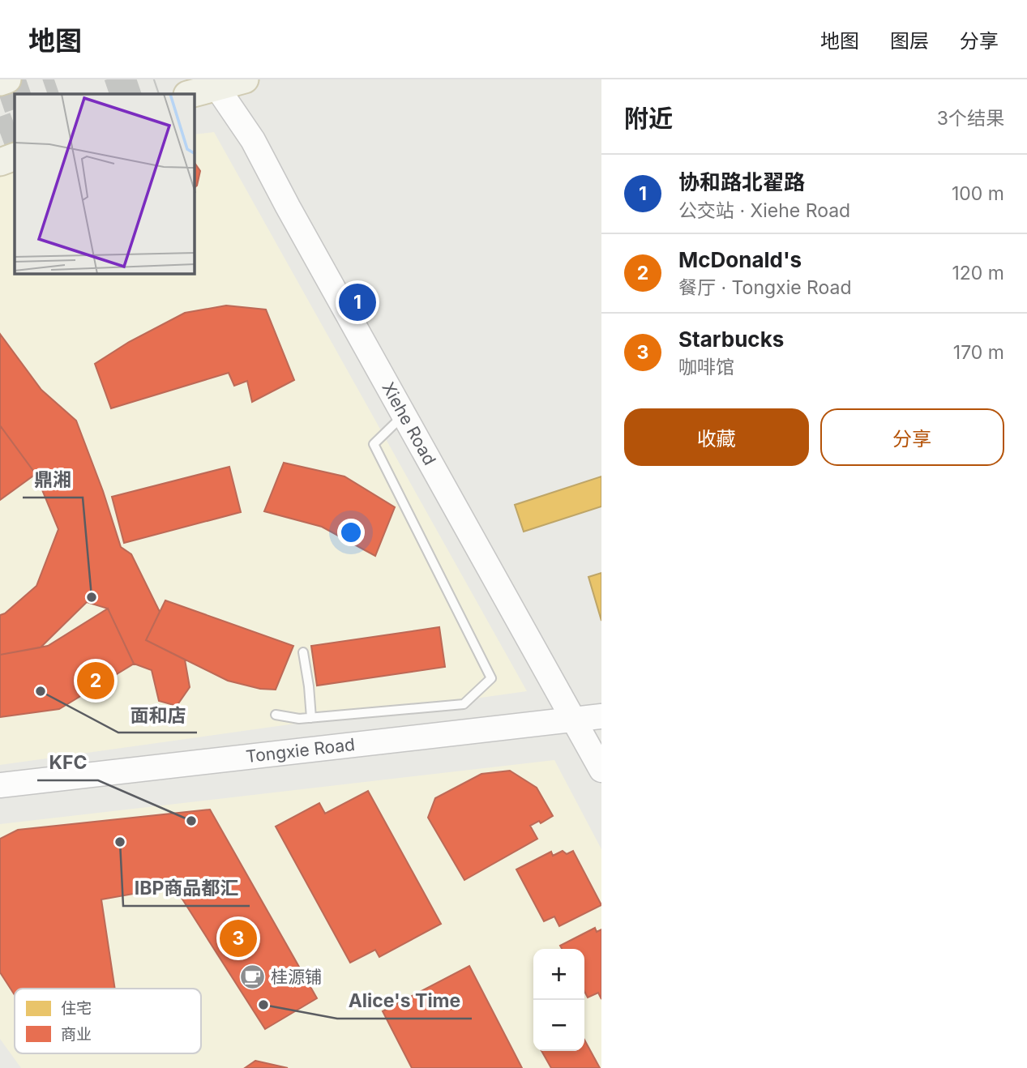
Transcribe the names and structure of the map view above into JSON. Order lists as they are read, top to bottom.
{
  "streets": {
    "main road": ["Xiehe Road", "Tongxie Road"]
  },
  "crossings": [
    ["Xiehe Road", "Tongxie Road"]
  ],
  "places": {
    "other": [
      "鼎湘",
      "面和店",
      "KFC",
      "IBP商品都汇",
      "Alice's Time"
    ],
    "cafe": ["桂源铺"]
  },
  "legend": ["住宅", "商业"],
  "page": {
    "header": "地图",
    "nav": ["地图", "图层", "分享"],
    "heading": ["附近", "3个结果"],
    "list": [
      {
        "mark": "1",
        "name": "协和路北翟路",
        "note": "公交站 · Xiehe Road",
        "value": "100 m"
      },
      {
        "mark": "2",
        "name": "McDonald's",
        "note": "餐厅 · Tongxie Road",
        "value": "120 m"
      },
      {
        "mark": "3",
        "name": "Starbucks",
        "note": "咖啡馆",
        "value": "170 m"
      }
    ],
    "pins": ["1", "2", "3"],
    "buttons": ["收藏", "分享"],
    "map_buttons": ["+", "−"]
  }
}
